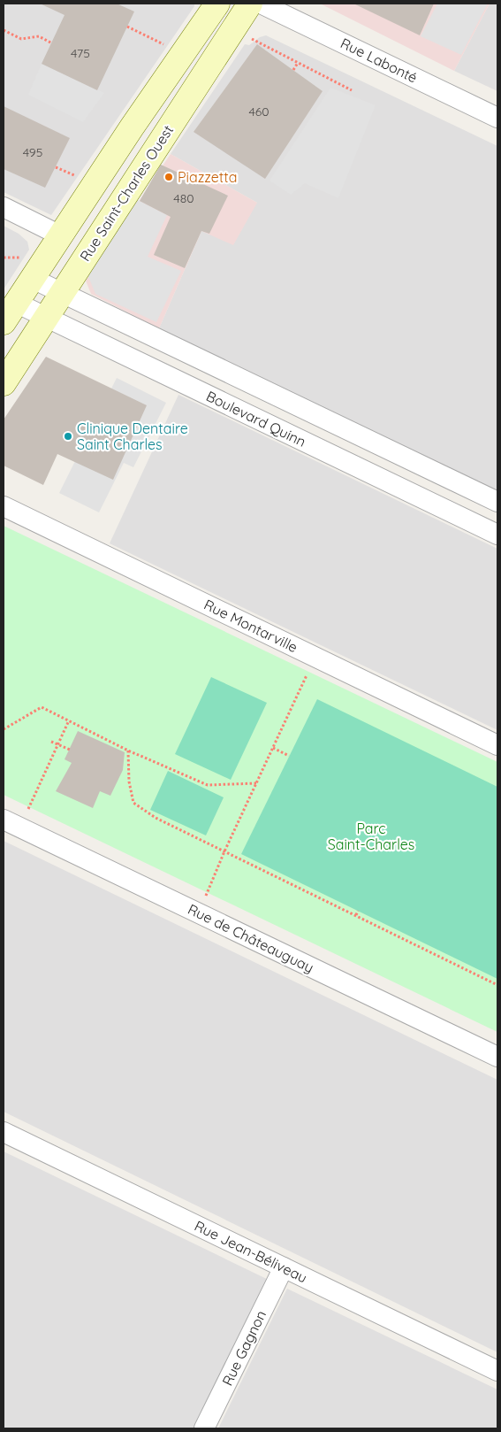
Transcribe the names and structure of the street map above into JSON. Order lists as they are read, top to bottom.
{
  "streets": {
    "street": [
      "Rue Labonté",
      "Rue Saint-Charles Ouest",
      "Boulevard Quinn",
      "Rue Montarville",
      "Rue de Châteauguay",
      "Rue Jean-Béliveau",
      "Rue Gagnon"
    ]
  },
  "crossings": [
    ["Rue Saint-Charles Ouest", "Boulevard Quinn"],
    ["Rue Jean-Béliveau", "Rue Gagnon"]
  ],
  "parks": ["Parc Saint-Charles"],
  "places": ["Piazzetta", "Clinique Dentaire Saint Charles"],
  "house_numbers": [
    "475",
    "460",
    "495",
    "480"
  ]
}
